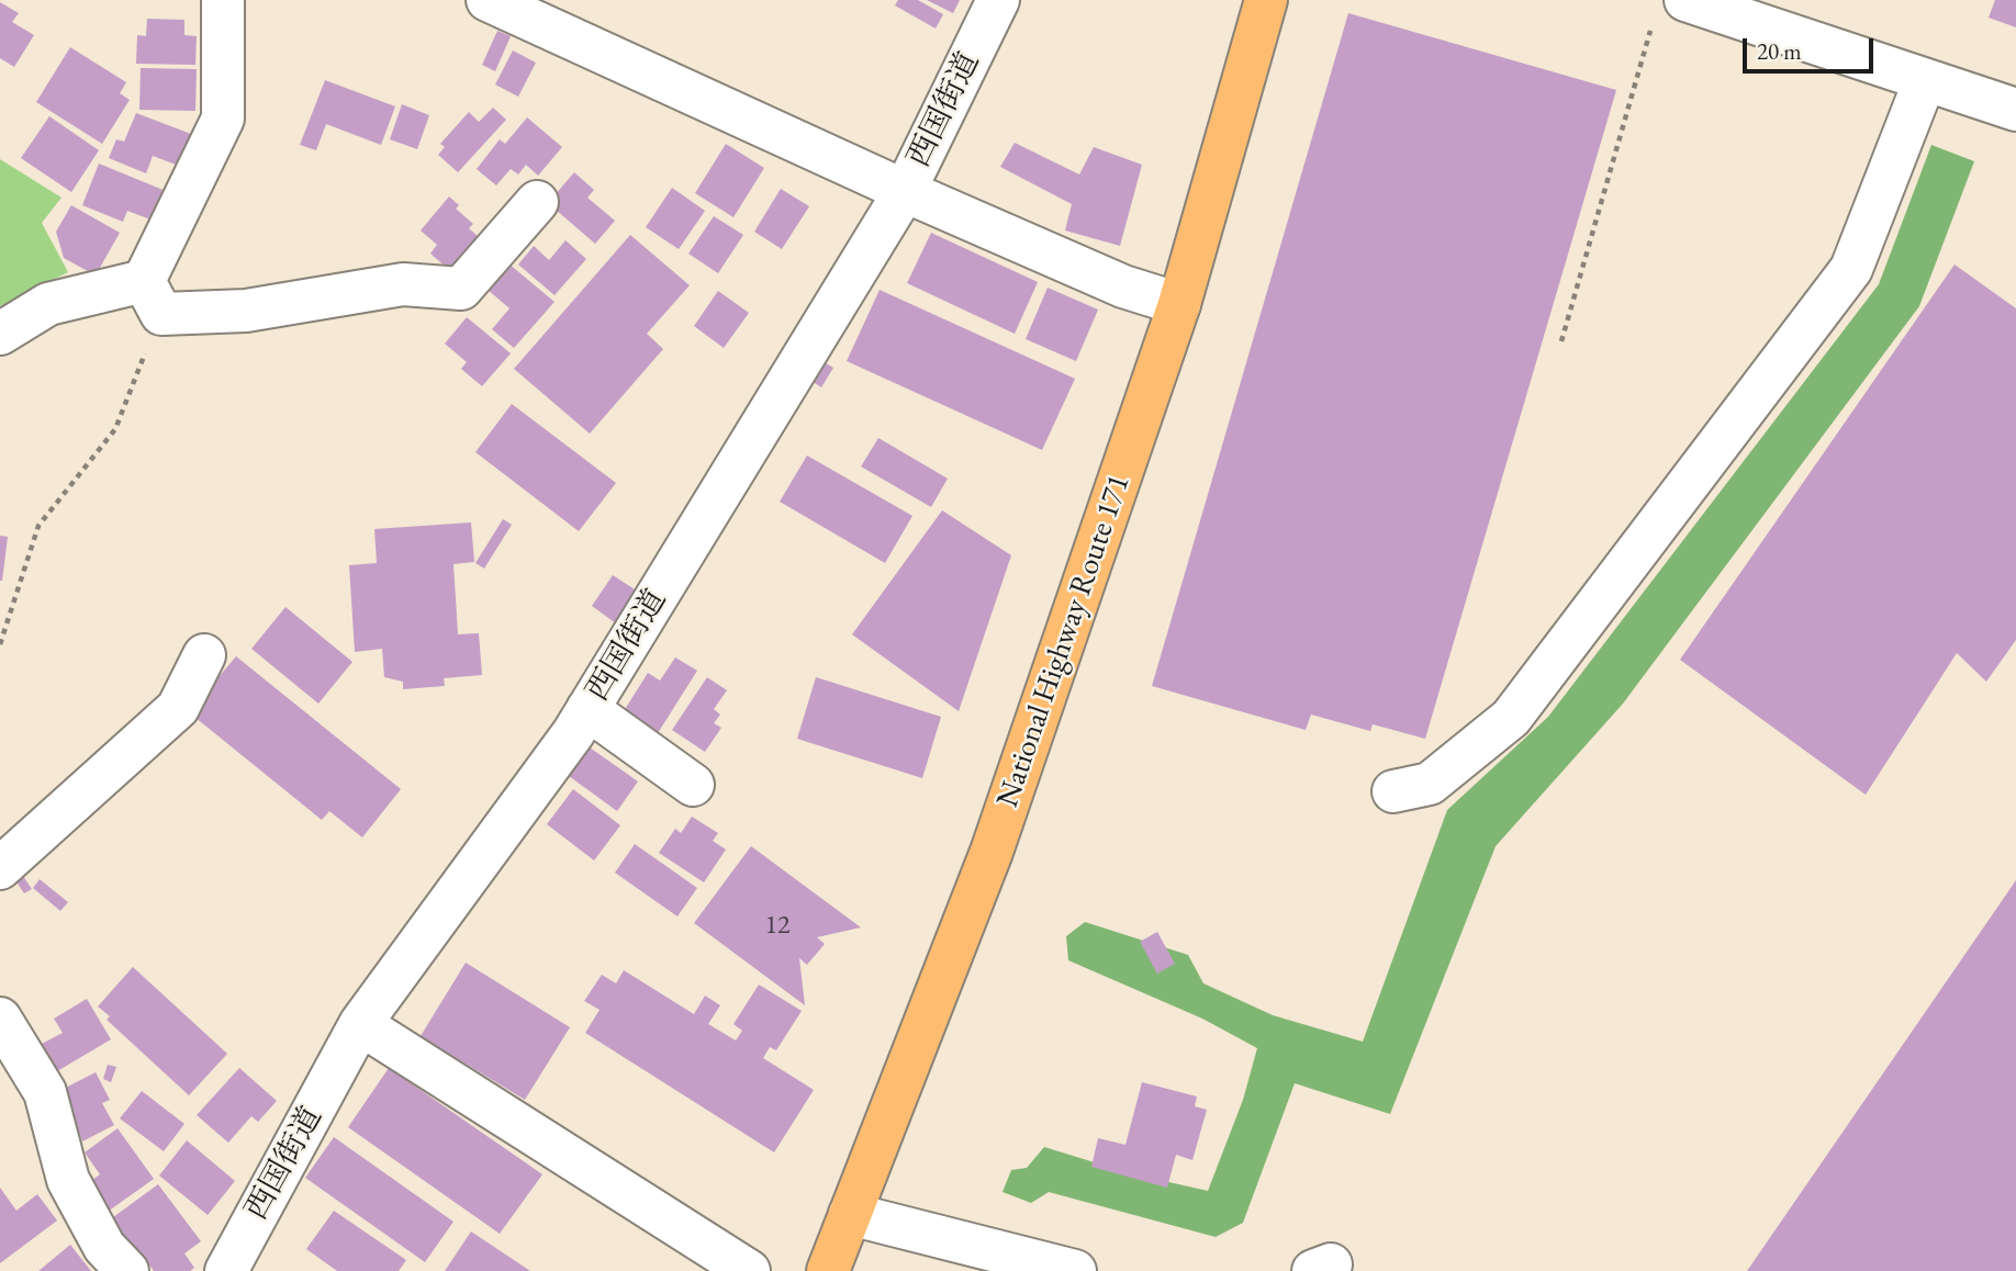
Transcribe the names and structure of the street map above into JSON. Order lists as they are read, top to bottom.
{
  "streets": {
    "highway": ["National Highway Route 171"],
    "street": ["西国街道"]
  },
  "house_numbers": ["12"],
  "scale_bar": "20 m"
}
